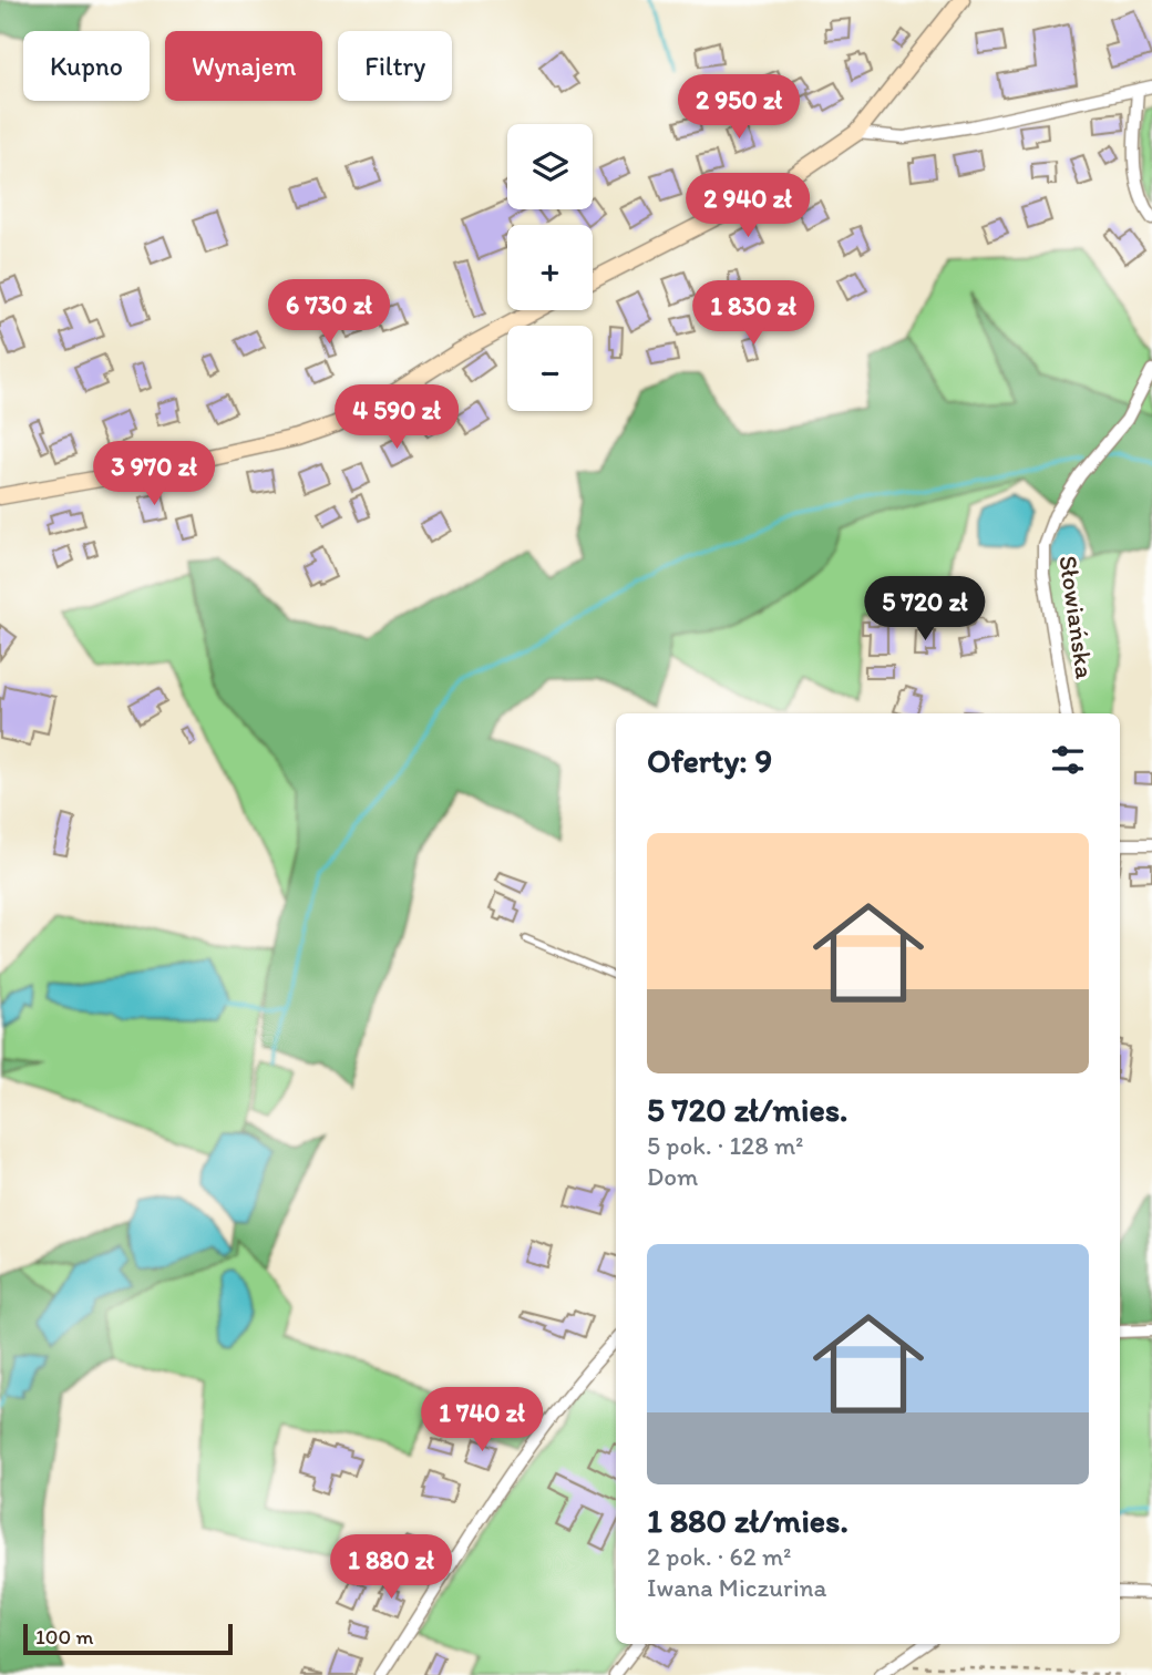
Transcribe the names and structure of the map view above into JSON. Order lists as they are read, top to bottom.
{
  "streets": {
    "street": ["Słowiańska"]
  },
  "scale_bar": "100 m",
  "page": {
    "chip": ["Kupno", "Wynajem", "Filtry"],
    "price": [
      "2 950 zł",
      "2 940 zł",
      "6 730 zł",
      "1 830 zł",
      "4 590 zł",
      "3 970 zł",
      "5 720 zł",
      "1 740 zł",
      "1 880 zł"
    ],
    "map_buttons": ["+", "−"],
    "heading": "Oferty: 9",
    "list": [
      {
        "name": "5 720 zł/mies.",
        "note": "5 pok. · 128 m² · Dom"
      },
      {
        "name": "1 880 zł/mies.",
        "note": "2 pok. · 62 m² · Iwana Miczurina"
      }
    ],
    "scale": "100 m"
  }
}
